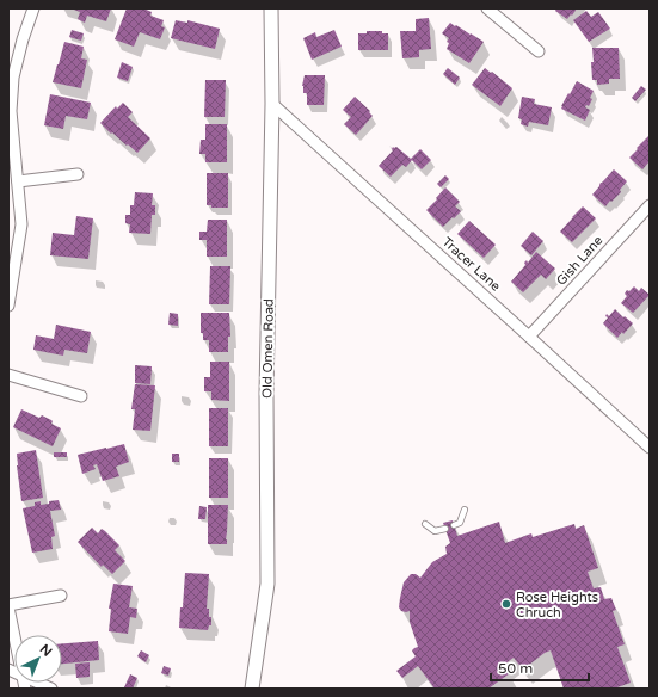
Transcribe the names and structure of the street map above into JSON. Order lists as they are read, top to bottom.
{
  "streets": {
    "street": ["Gish Lane", "Tracer Lane", "Old Omen Road"]
  },
  "crossings": [
    ["Gish Lane", "Tracer Lane"],
    ["Tracer Lane", "Old Omen Road"]
  ],
  "places": ["Rose Heights Chruch"],
  "scale_bar": "50 m",
  "north": "top right"
}
